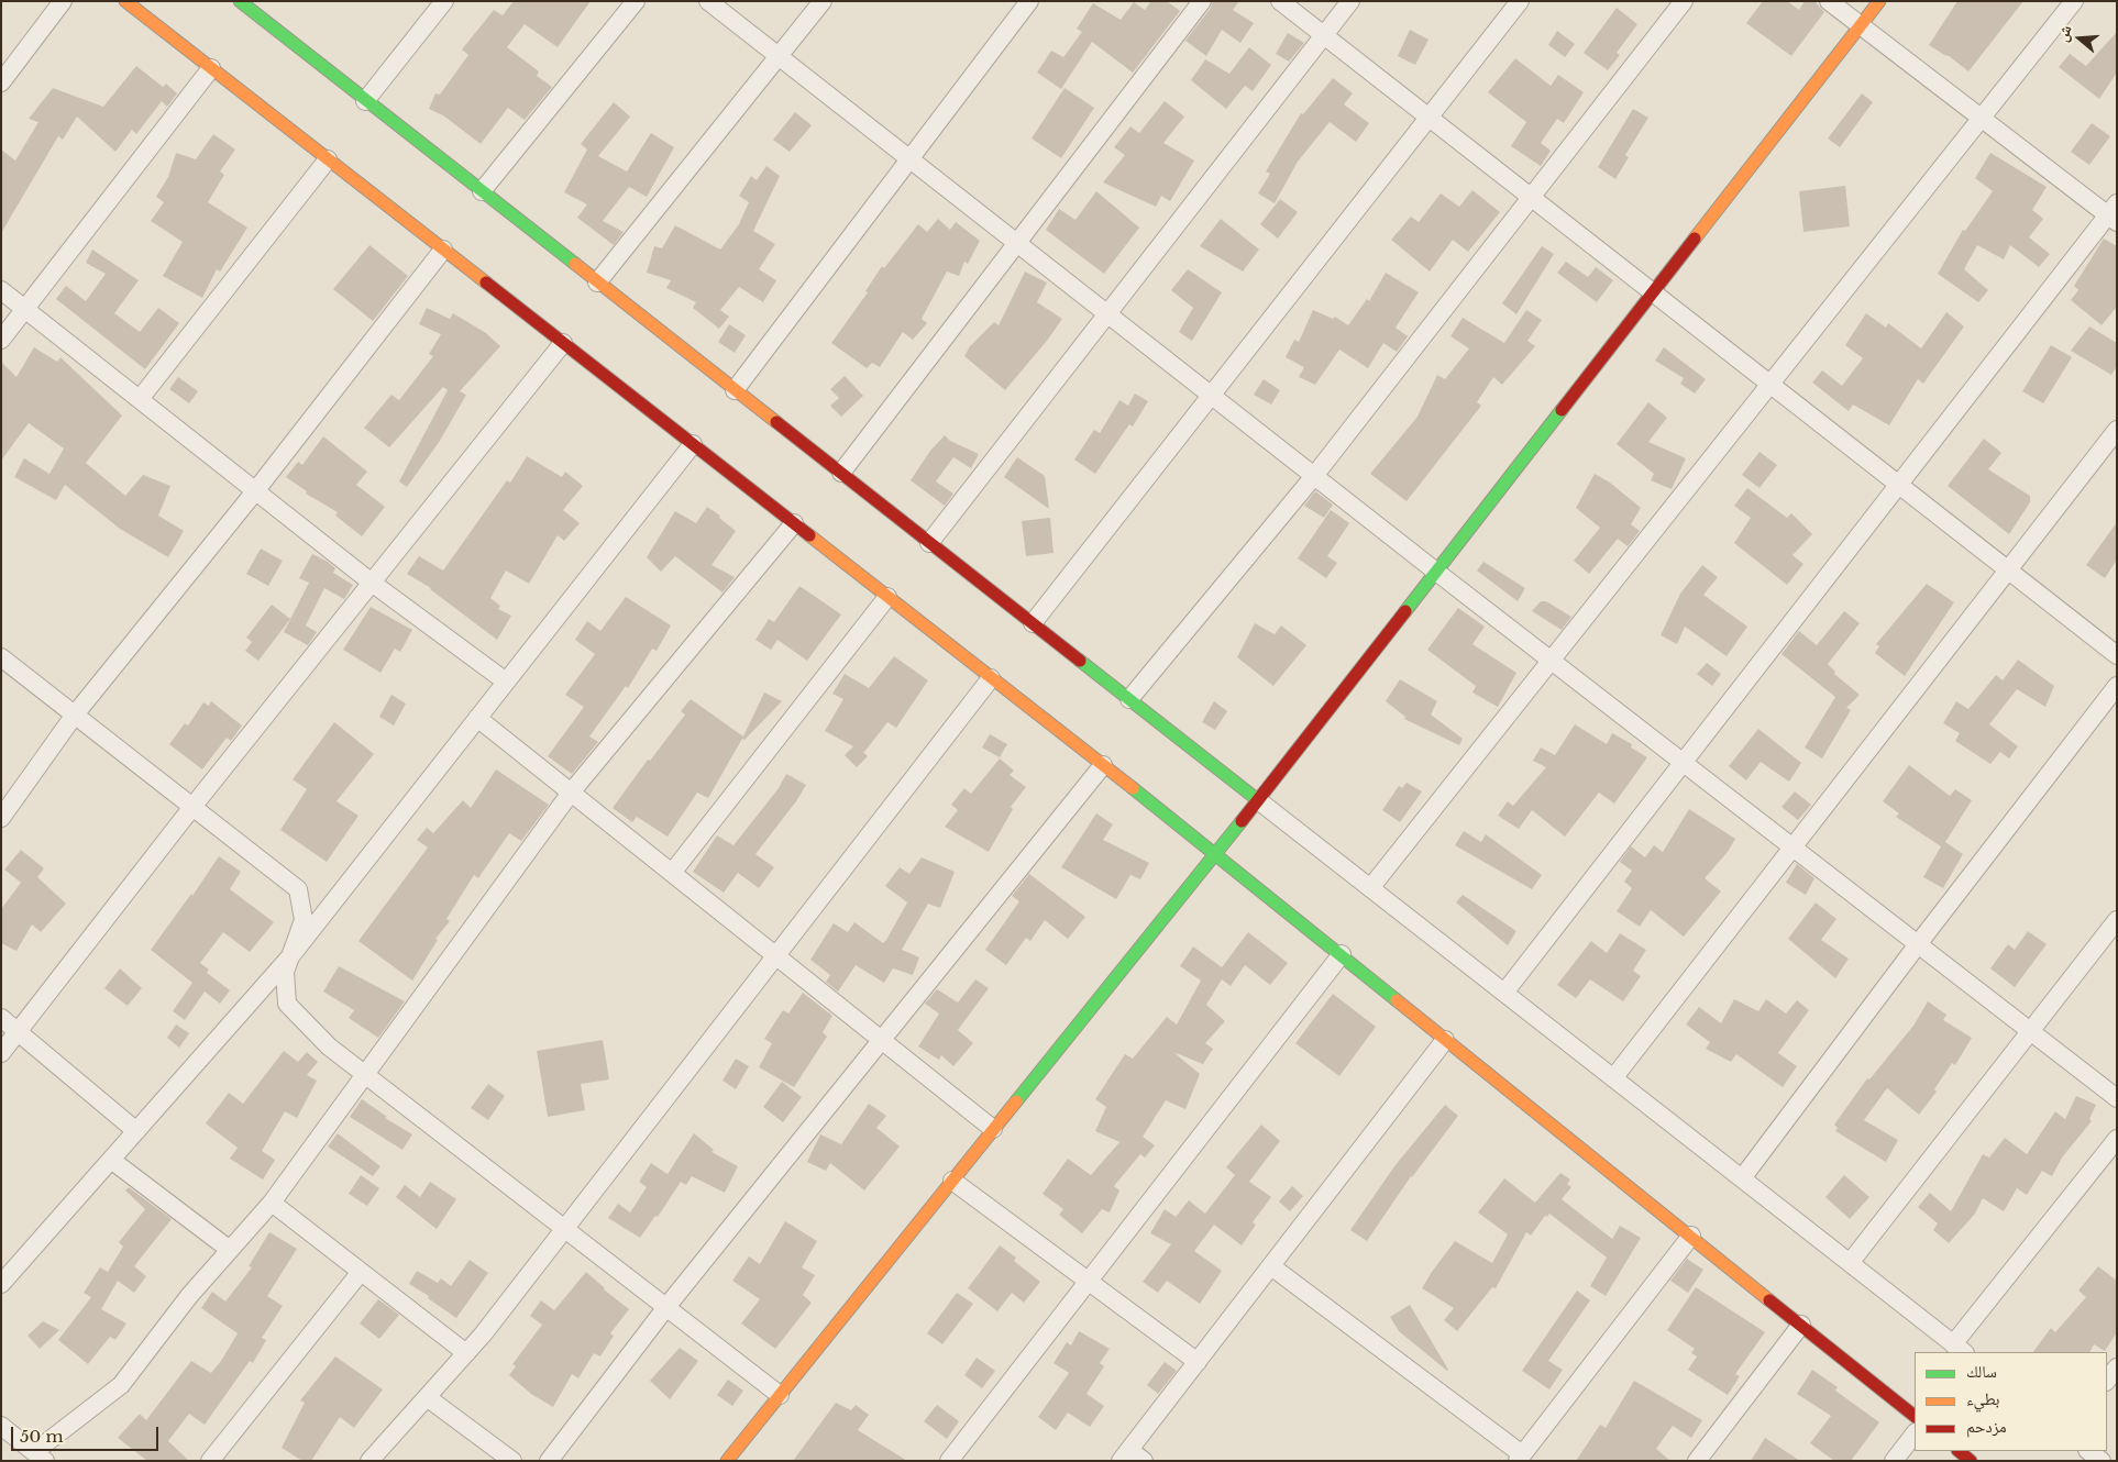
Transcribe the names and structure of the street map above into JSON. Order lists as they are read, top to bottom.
{
  "legend": ["سالك", "بطيء", "مزدحم"],
  "scale_bar": "50 m",
  "north": "left"
}
